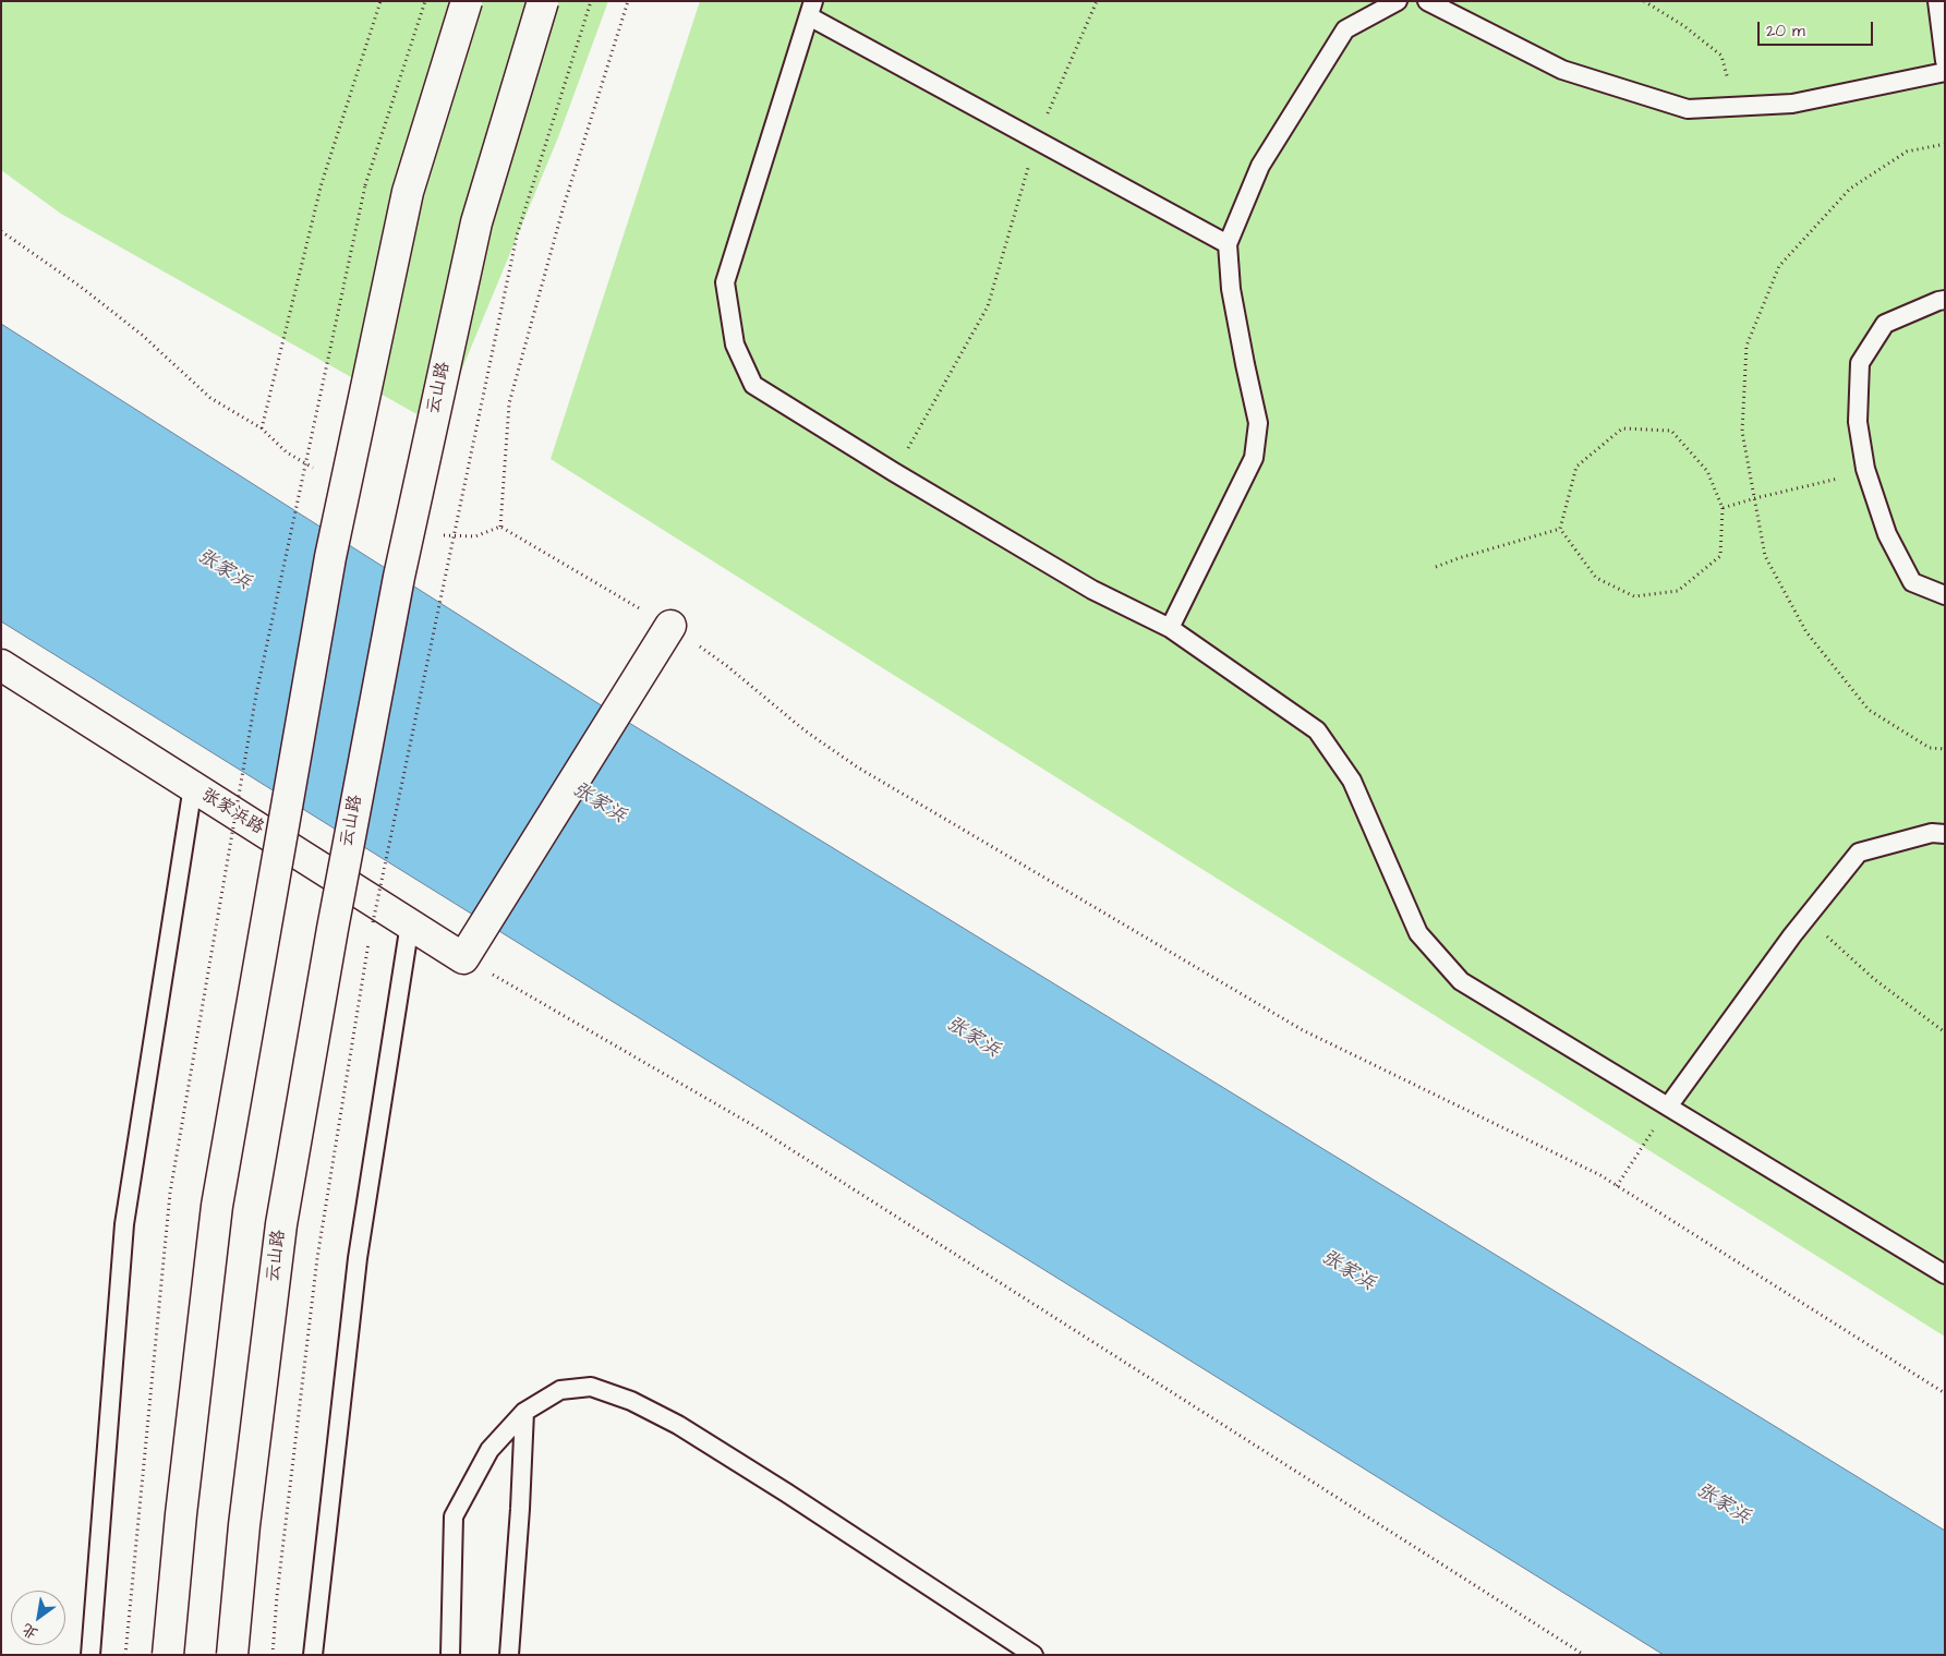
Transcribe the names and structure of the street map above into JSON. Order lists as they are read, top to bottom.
{
  "streets": {
    "main road": ["云山路", "张家浜路"]
  },
  "water": ["张家浜"],
  "scale_bar": "20 m",
  "north": "bottom left"
}
